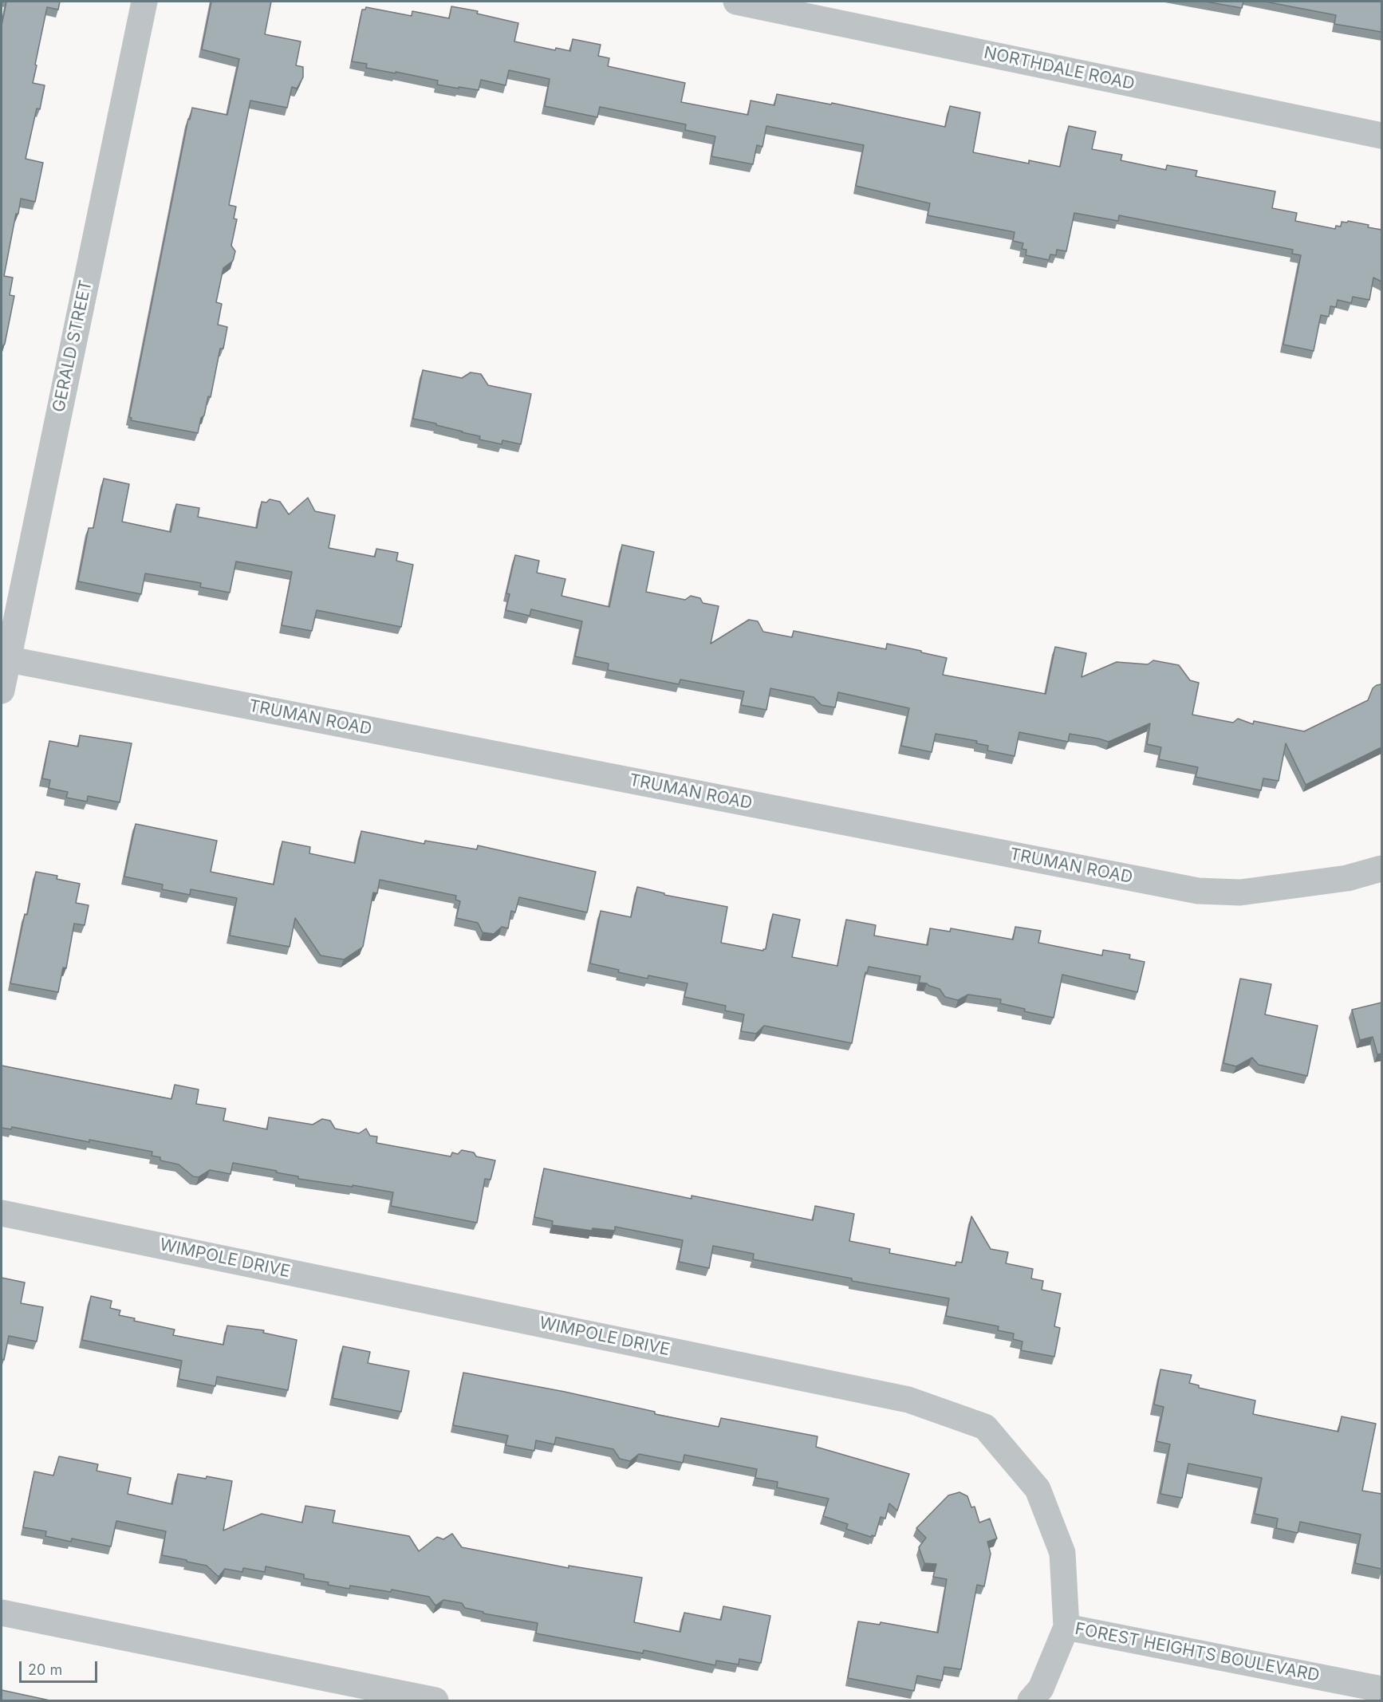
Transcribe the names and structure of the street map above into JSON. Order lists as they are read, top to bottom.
{
  "streets": {
    "street": [
      "NORTHDALE ROAD",
      "GERALD STREET",
      "TRUMAN ROAD",
      "WIMPOLE DRIVE",
      "FOREST HEIGHTS BOULEVARD"
    ]
  },
  "crossings": [
    ["GERALD STREET", "TRUMAN ROAD"],
    ["WIMPOLE DRIVE", "FOREST HEIGHTS BOULEVARD"]
  ],
  "scale_bar": "20 m"
}
